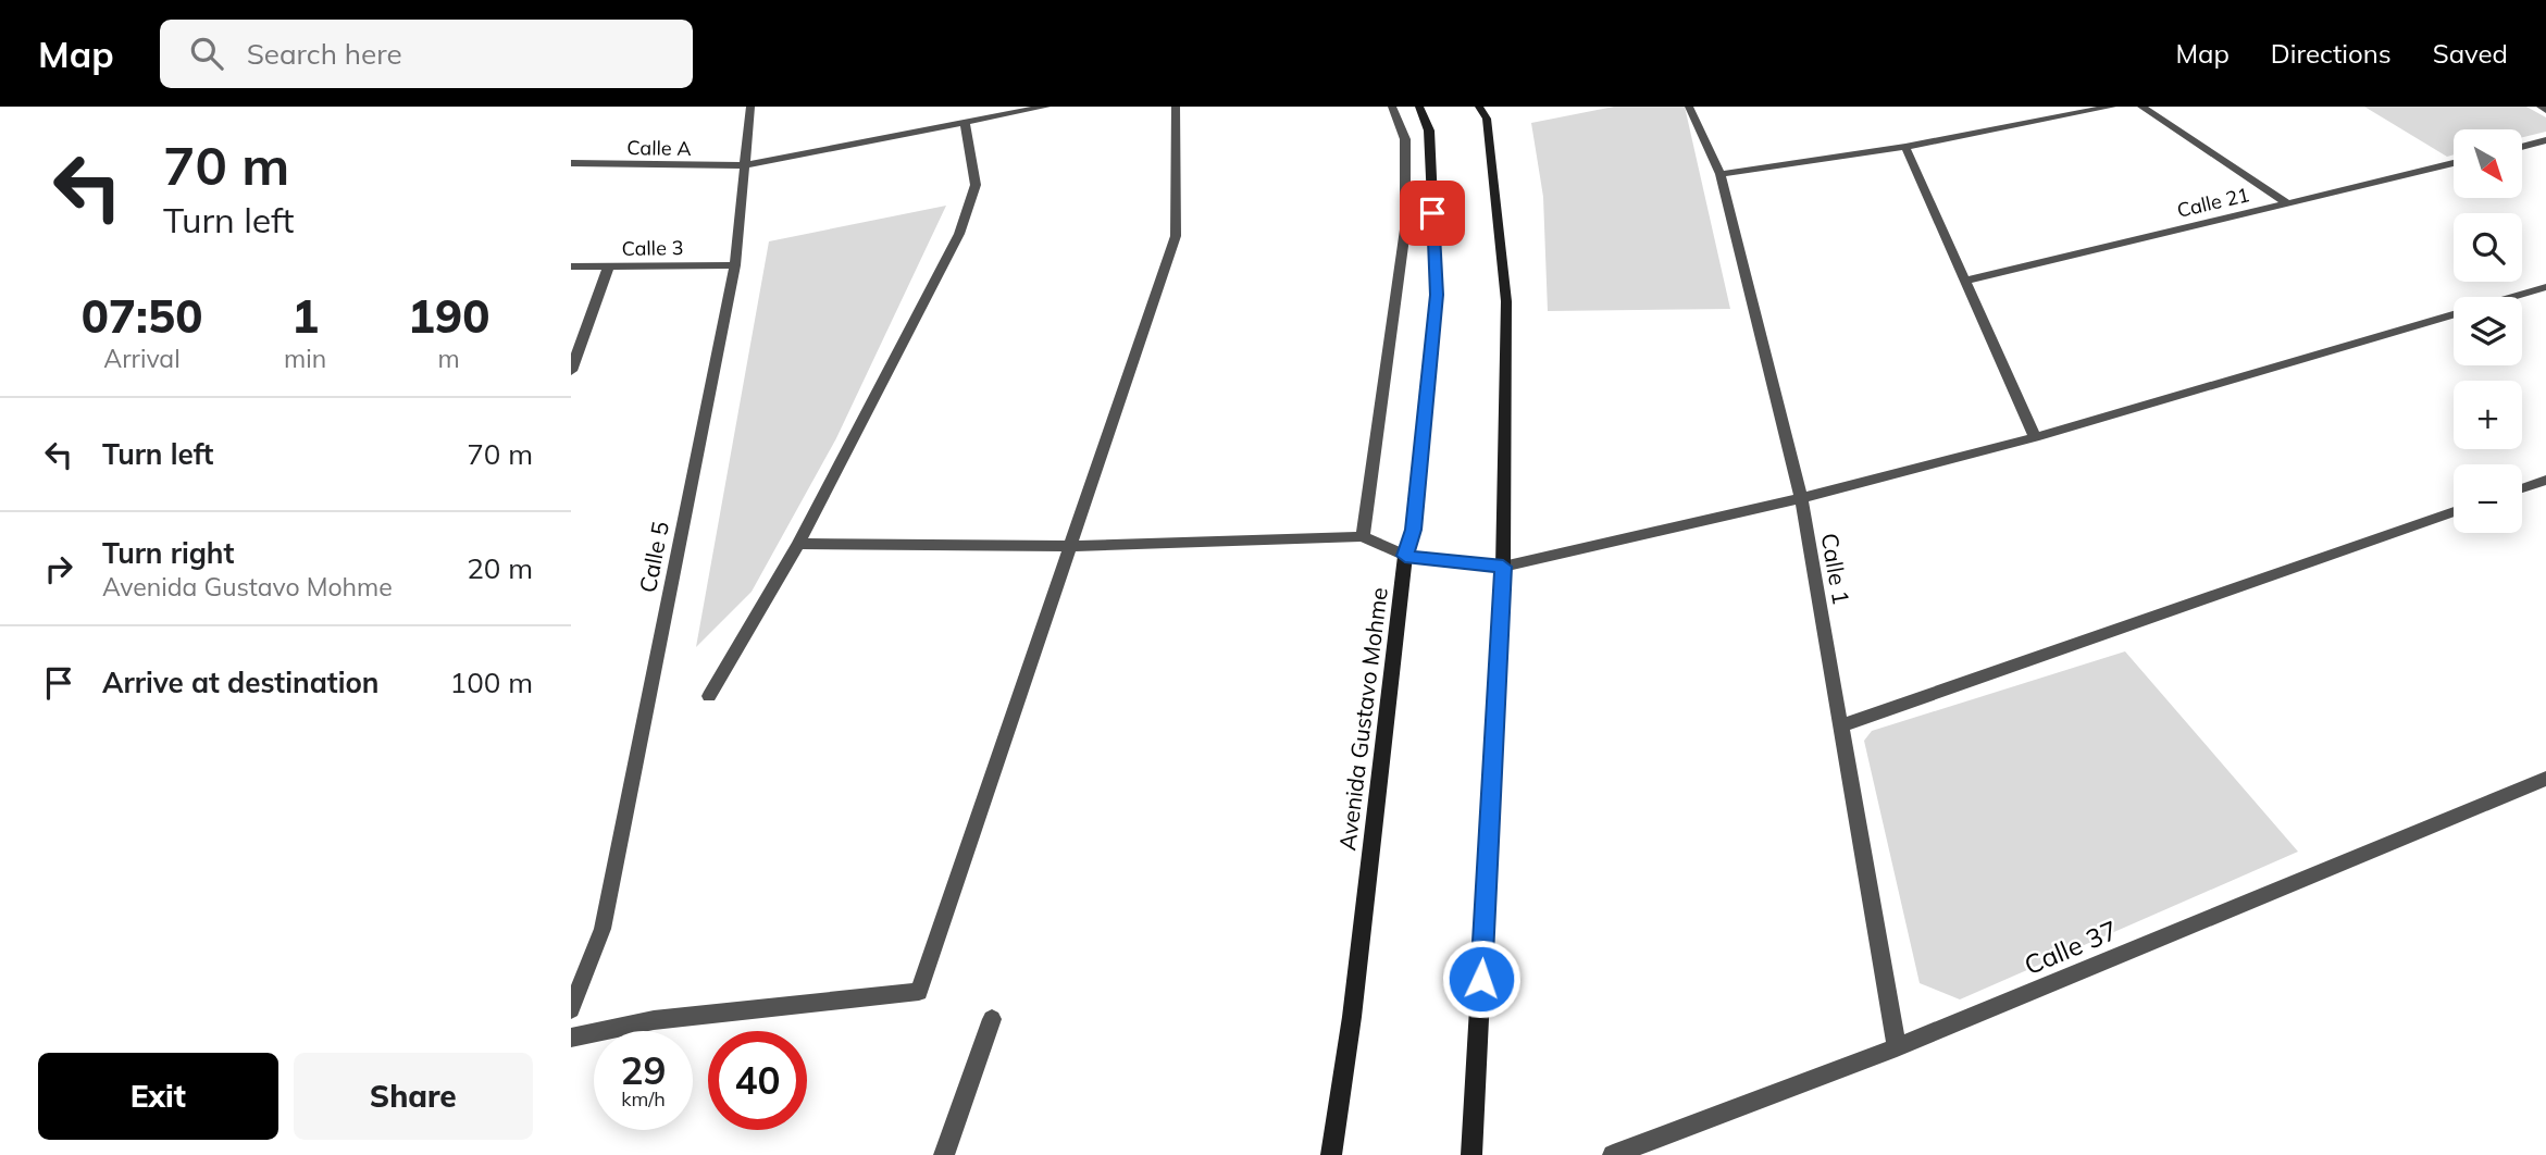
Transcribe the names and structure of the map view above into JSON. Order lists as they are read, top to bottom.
{
  "streets": {
    "street": [
      "Calle A",
      "Calle 21",
      "Calle 3",
      "Calle 5",
      "Calle 1",
      "Avenida Gustavo Mohme",
      "Calle 37"
    ]
  },
  "crossings": [
    ["Calle A", "Calle 5"],
    ["Calle 3", "Calle 5"],
    ["Calle 1", "Calle 37"]
  ],
  "north": "bottom right",
  "page": {
    "header": "Map",
    "search": "Search here",
    "nav": ["Map", "Directions", "Saved"],
    "turn": ["70 m", "Turn left"],
    "map_buttons": ["+", "−"],
    "eta": [
      "07:50",
      "Arrival",
      "1",
      "min",
      "190",
      "m"
    ],
    "list": [
      {
        "name": "Turn left",
        "value": "70 m"
      },
      {
        "name": "Turn right",
        "note": "Avenida Gustavo Mohme",
        "value": "20 m"
      },
      {
        "name": "Arrive at destination",
        "value": "100 m"
      }
    ],
    "speed": "29 km/h",
    "limit": "40",
    "buttons": ["Exit", "Share"]
  }
}
